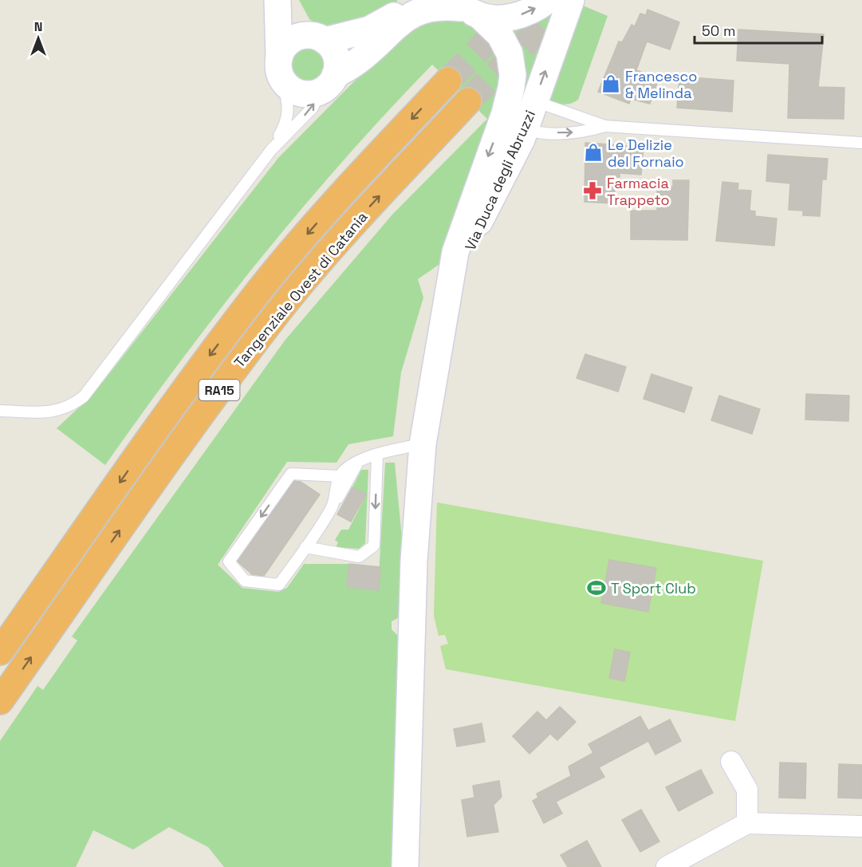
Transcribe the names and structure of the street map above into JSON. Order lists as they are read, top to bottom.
{
  "streets": {
    "highway": ["Tangenziale Ovest di Catania", "RA15"],
    "main road": ["Via Duca degli Abruzzi"]
  },
  "places": {
    "shop": ["Francesco & Melinda", "Le Delizie del Fornaio"],
    "pharmacy": ["Farmacia Trappeto"],
    "sports": ["T Sport Club"]
  },
  "scale_bar": "50 m",
  "north": "top"
}
